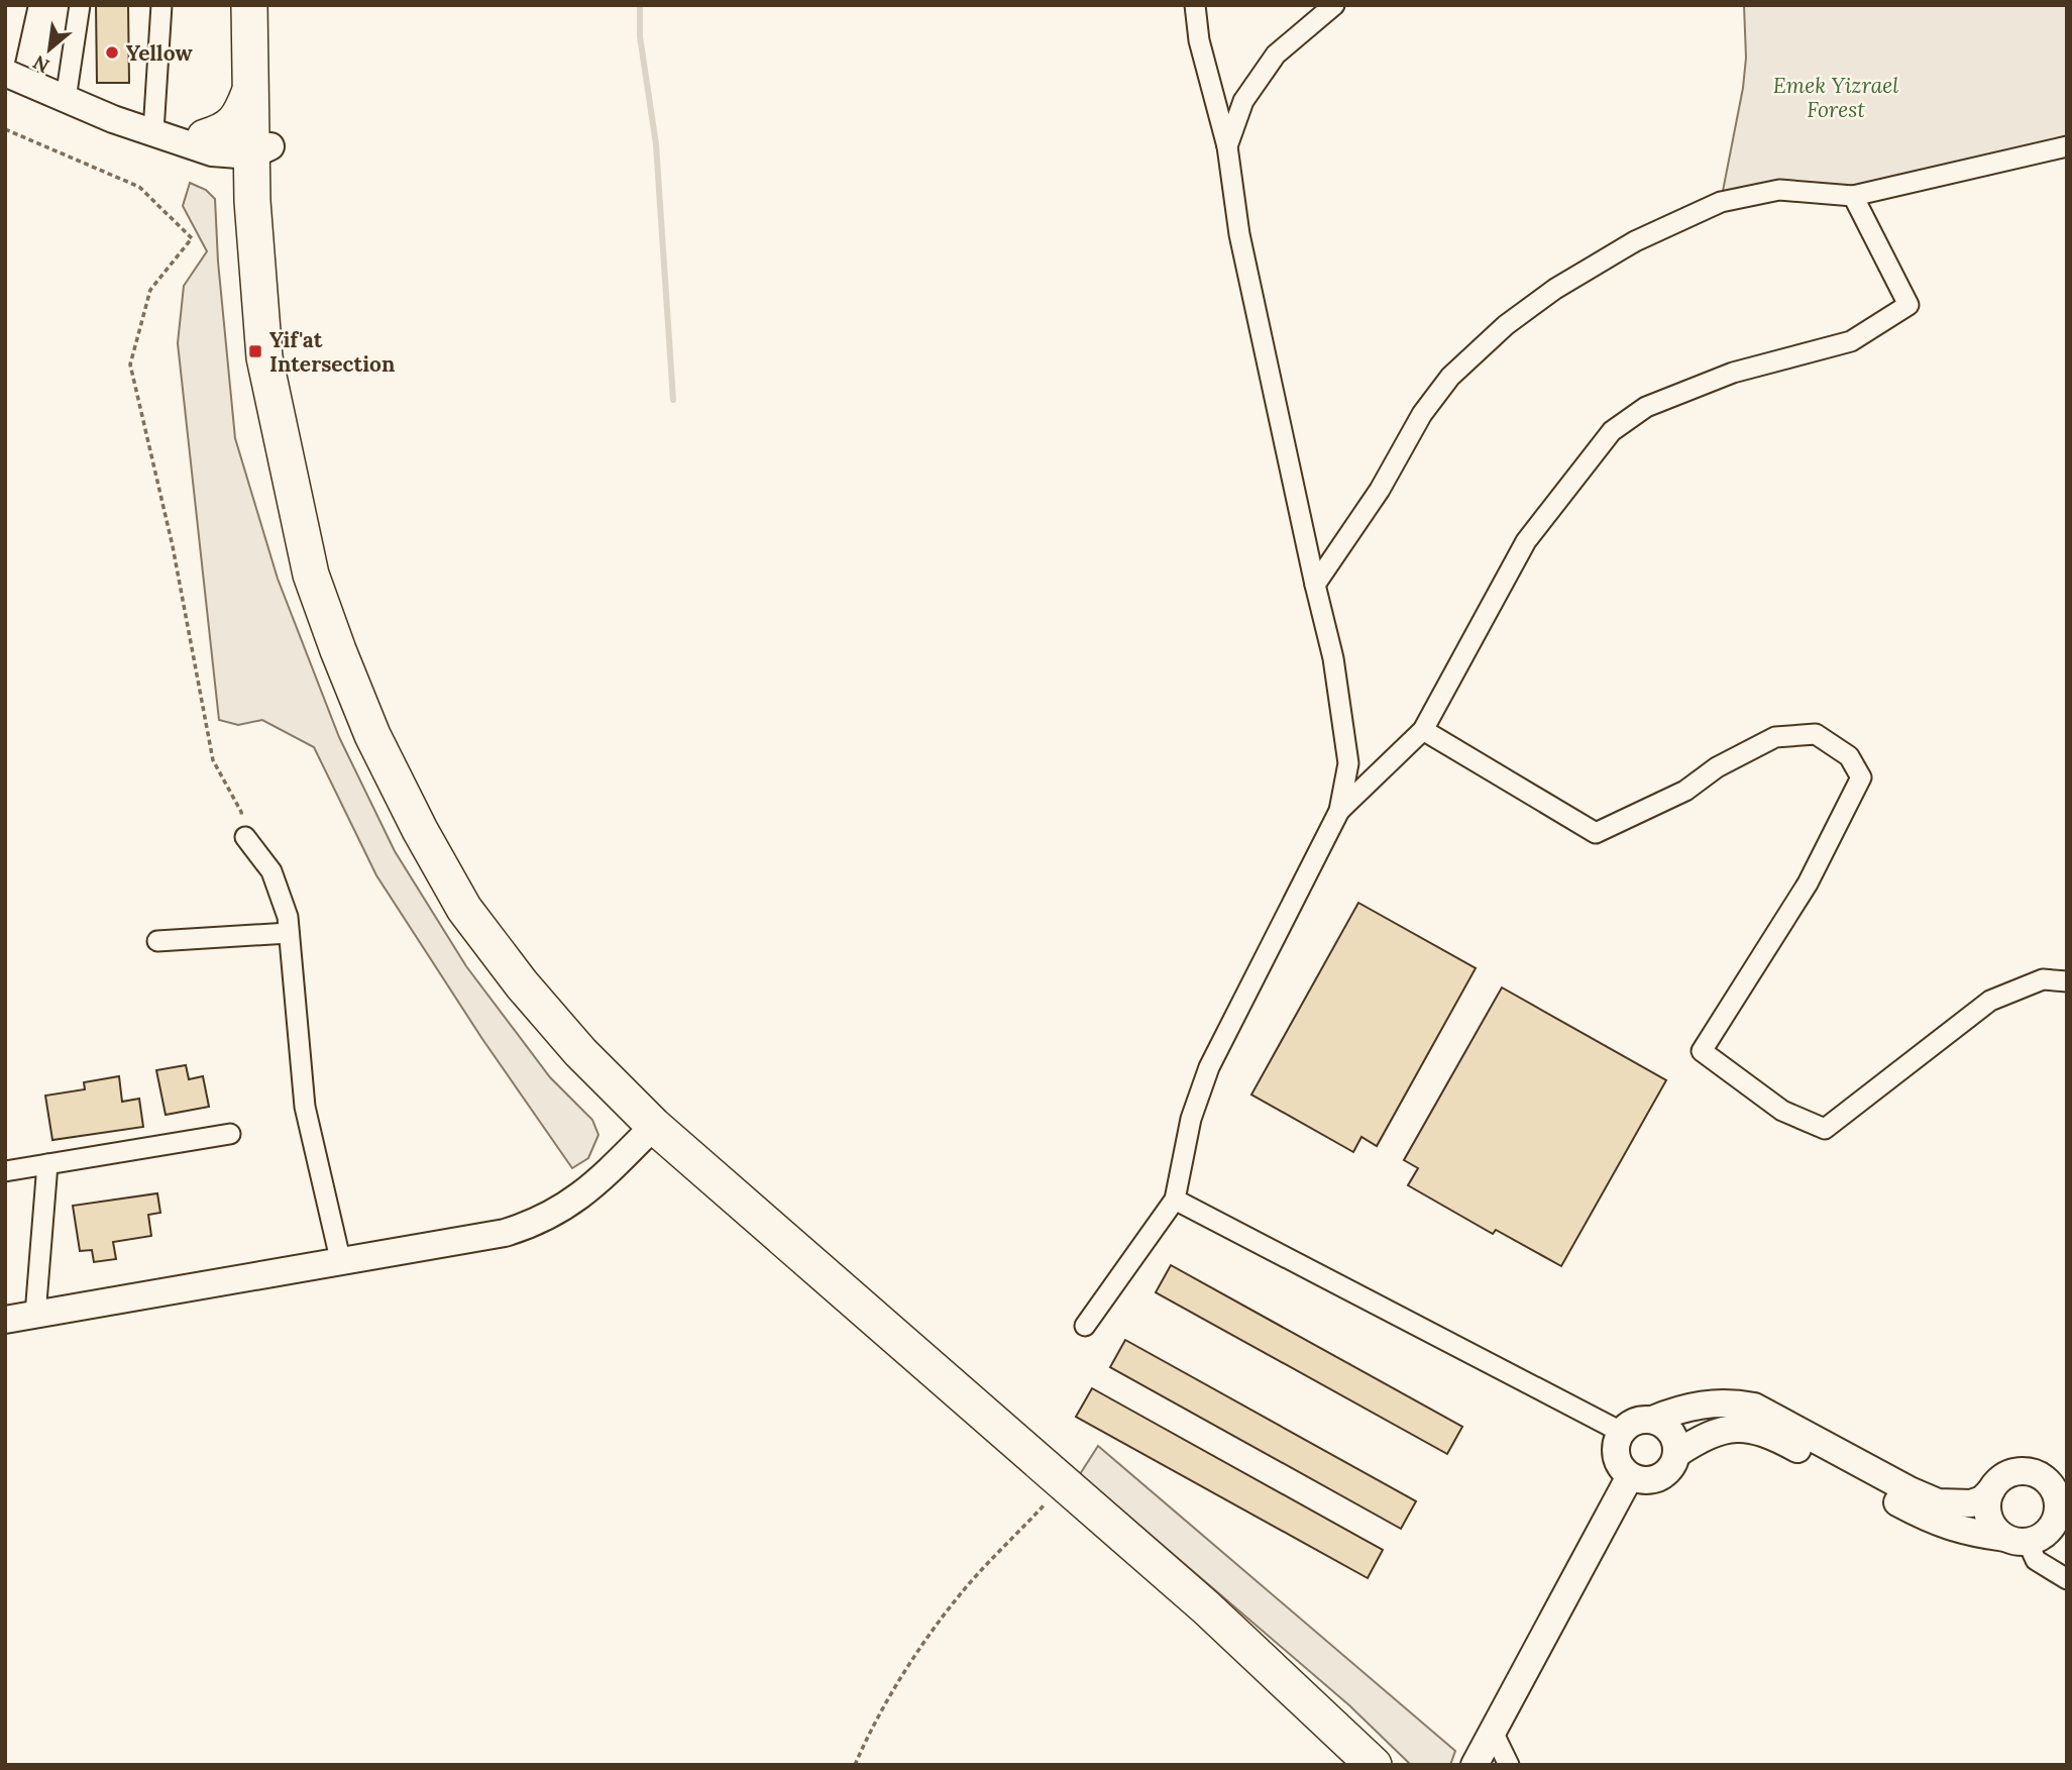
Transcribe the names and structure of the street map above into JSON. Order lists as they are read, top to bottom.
{
  "parks": ["Emek Yizrael Forest"],
  "places": {
    "other": ["Yellow"],
    "transit": ["Yif'at Intersection"]
  },
  "north": "bottom left"
}
